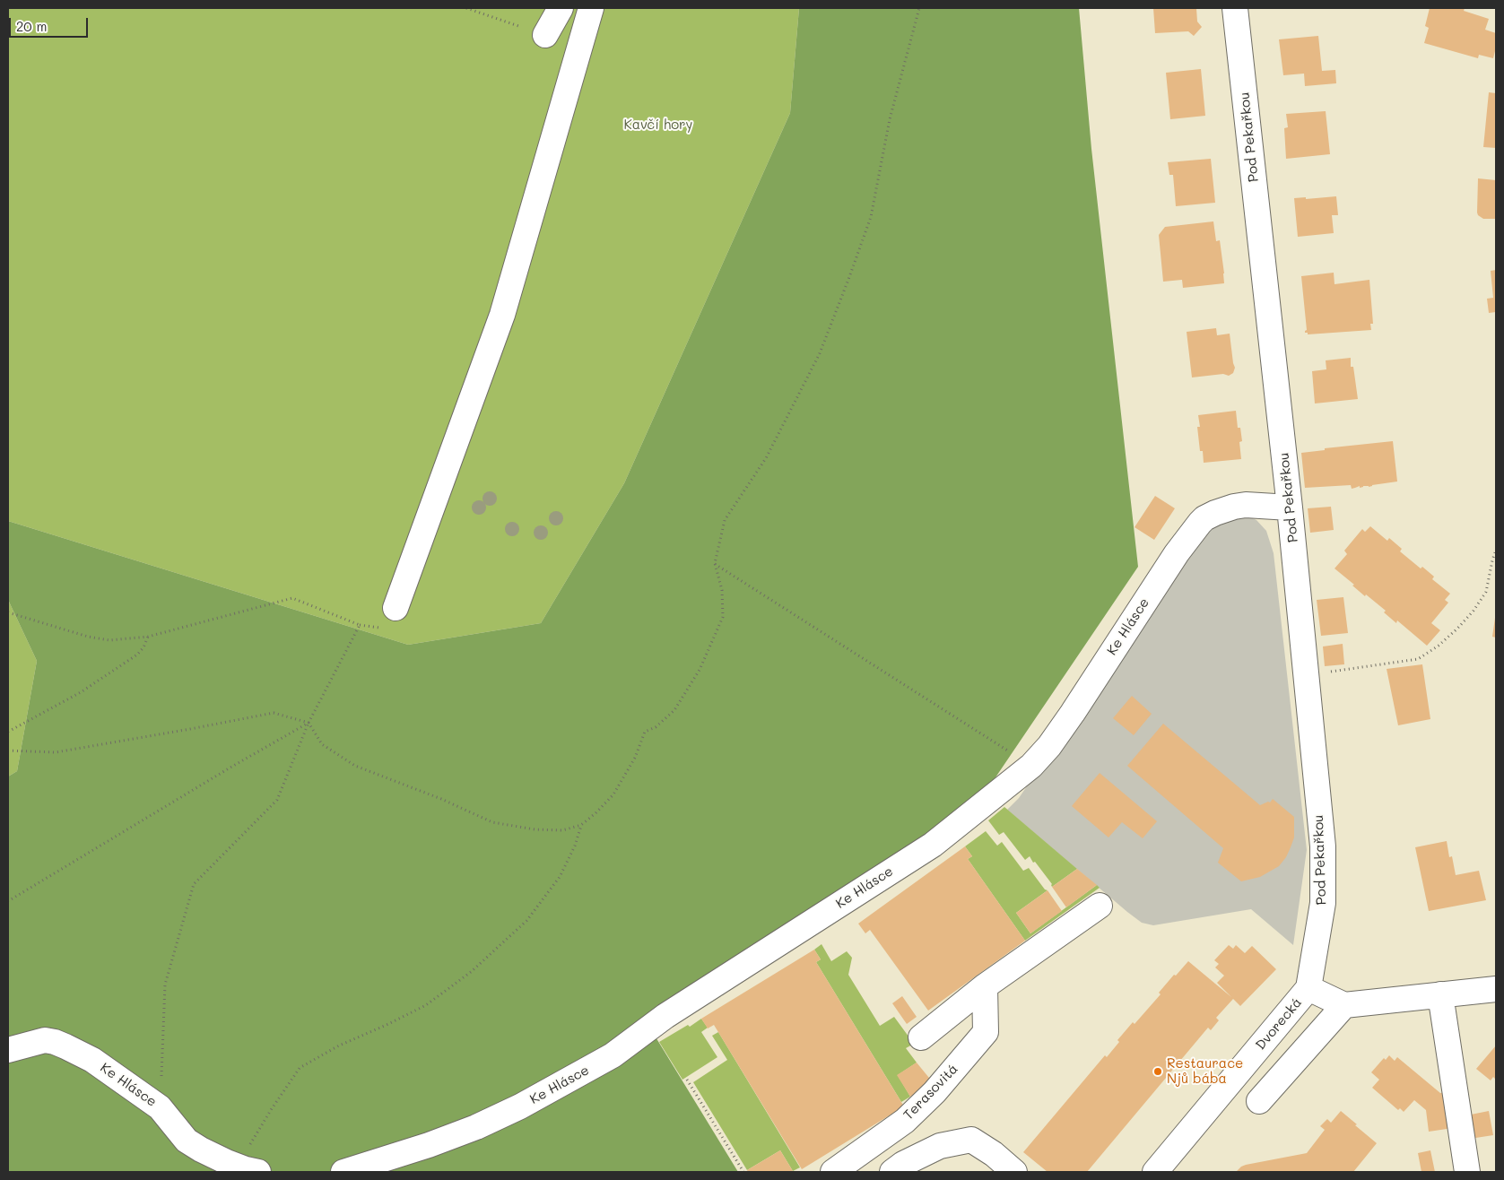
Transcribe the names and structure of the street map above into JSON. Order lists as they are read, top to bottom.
{
  "streets": {
    "street": [
      "Pod Pekařkou",
      "Ke Hlásce",
      "Dvorecká",
      "Terasovitá"
    ]
  },
  "crossings": [
    ["Pod Pekařkou", "Ke Hlásce"],
    ["Pod Pekařkou", "Dvorecká"]
  ],
  "parks": ["Kavčí hory"],
  "places": ["Restaurace Njů bába"],
  "scale_bar": "20 m"
}
